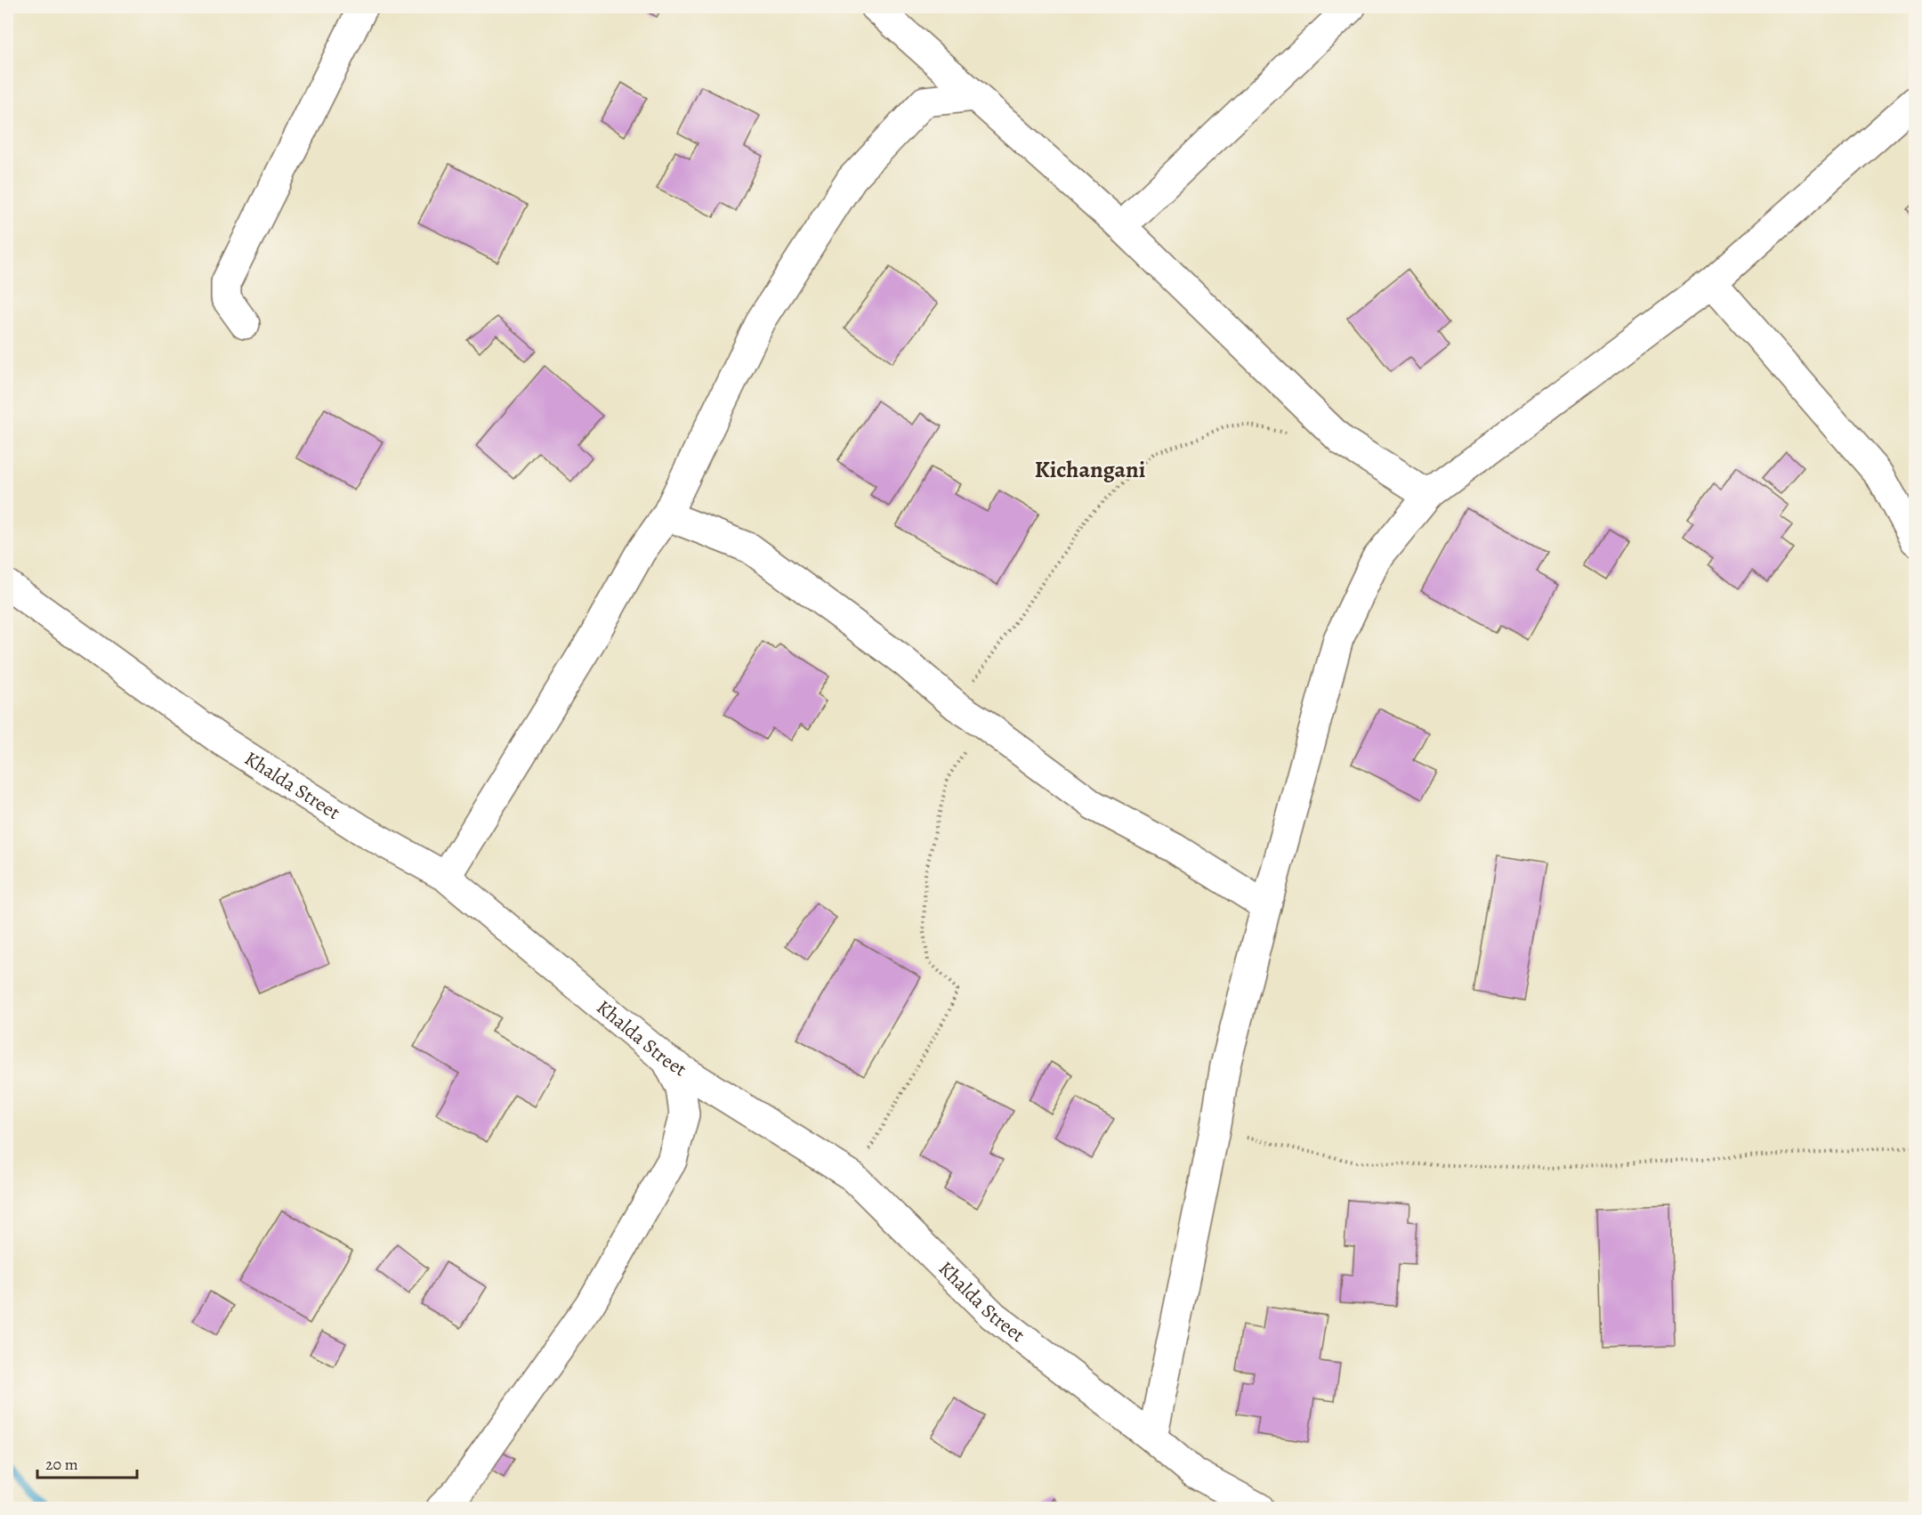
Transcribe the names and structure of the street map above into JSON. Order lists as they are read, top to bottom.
{
  "streets": {
    "street": ["Khalda Street"]
  },
  "districts": ["Kichangani"],
  "scale_bar": "20 m"
}
